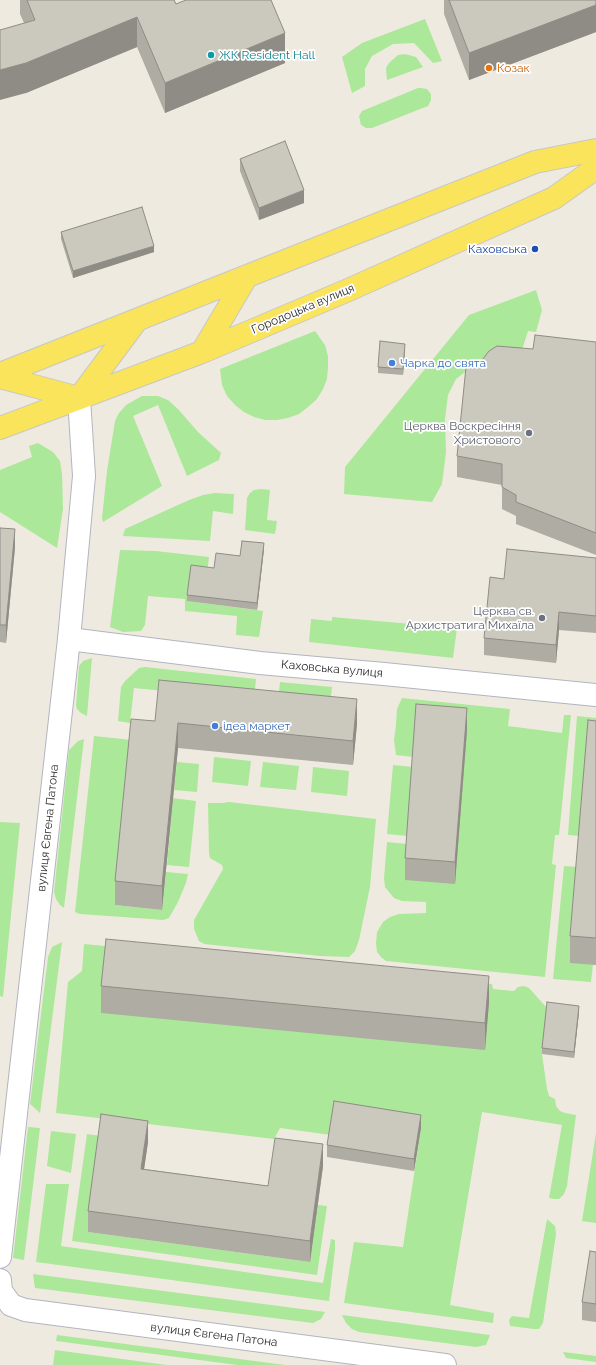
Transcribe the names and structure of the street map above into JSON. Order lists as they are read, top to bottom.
{
  "streets": {
    "main road": ["Городоцька вулиця"],
    "street": ["Каховська вулиця", "вулиця Євгена Патона"]
  },
  "crossings": [
    ["Городоцька вулиця", "вулиця Євгена Патона"],
    ["Каховська вулиця", "вулиця Євгена Патона"]
  ],
  "places": [
    "ЖК Resident Hall",
    "Козак",
    "Каховська",
    "Чарка до свята",
    "Церква Воскресіння Христового",
    "Церква св. Архистратига Михаїла",
    "ідеа маркет"
  ]
}
